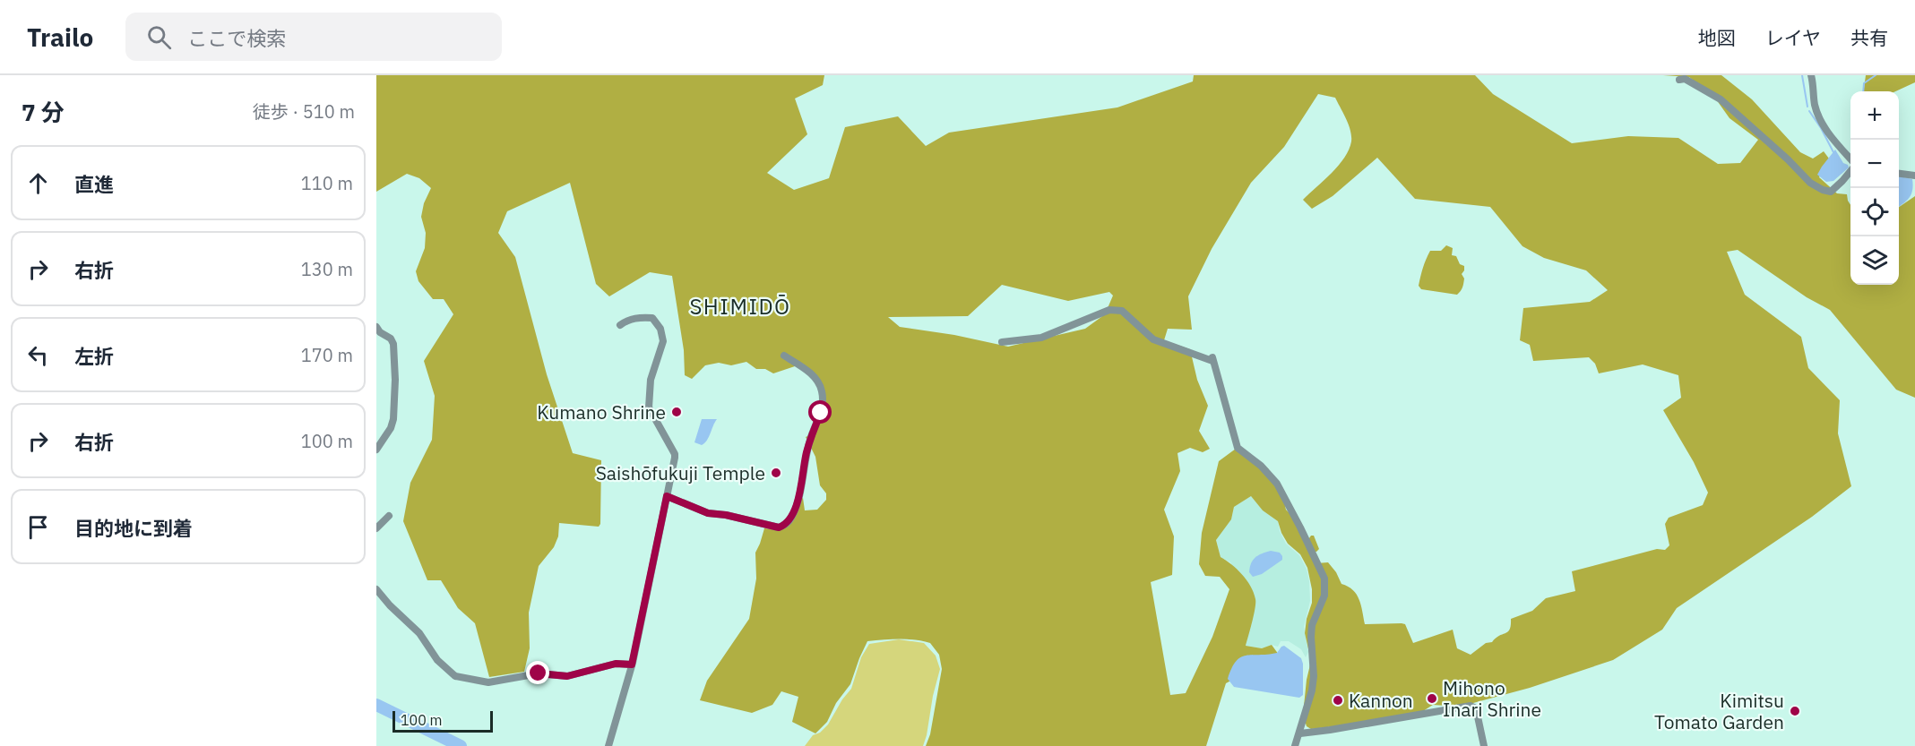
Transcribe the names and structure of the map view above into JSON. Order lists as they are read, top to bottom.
{
  "districts": ["SHIMIDŌ"],
  "places": [
    "Kumano Shrine",
    "Saishōfukuji Temple",
    "Mihono Inari Shrine",
    "Kannon",
    "Kimitsu Tomato Garden"
  ],
  "scale_bar": "100 m",
  "page": {
    "header": "Trailo",
    "search": "ここで検索",
    "nav": ["地図", "レイヤ", "共有"],
    "heading": ["7 分", "徒歩 · 510 m"],
    "map_buttons": ["+", "−"],
    "list": [
      ["直進", "110 m"],
      ["右折", "130 m"],
      ["左折", "170 m"],
      ["右折", "100 m"],
      "目的地に到着"
    ],
    "scale": "100 m"
  }
}
